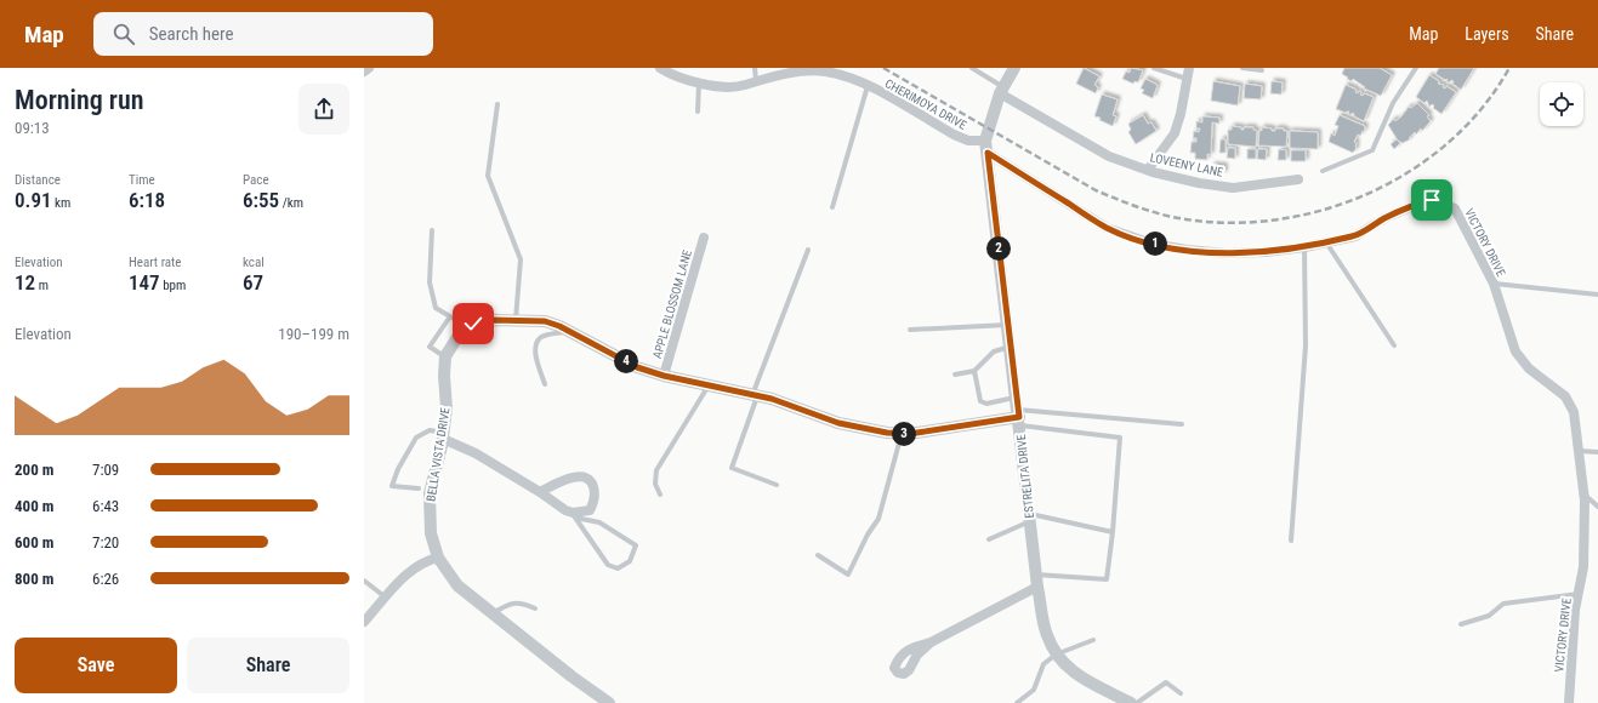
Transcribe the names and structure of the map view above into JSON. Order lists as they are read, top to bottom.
{
  "streets": {
    "street": [
      "CHERIMOYA DRIVE",
      "LOVEENY LANE",
      "VICTORY DRIVE",
      "APPLE BLOSSOM LANE",
      "BELLA VISTA DRIVE",
      "ESTRELITA DRIVE"
    ]
  },
  "crossings": [
    ["CHERIMOYA DRIVE", "VICTORY DRIVE"],
    ["CHERIMOYA DRIVE", "ESTRELITA DRIVE"],
    ["LOVEENY LANE", "ESTRELITA DRIVE"],
    ["VICTORY DRIVE", "ESTRELITA DRIVE"]
  ],
  "page": {
    "header": "Map",
    "search": "Search here",
    "nav": ["Map", "Layers", "Share"],
    "heading": ["Morning run", "09:13"],
    "stats": [
      ["Distance", "0.91 km"],
      ["Time", "6:18"],
      ["Pace", "6:55 /km"],
      ["Elevation", "12 m"],
      ["Heart rate", "147 bpm"],
      ["kcal", "67"]
    ],
    "pins": [
      "1",
      "2",
      "4",
      "3"
    ],
    "chart": ["Elevation", "190–199 m"],
    "list": [
      {
        "name": "200 m",
        "note": "7:09"
      },
      {
        "name": "400 m",
        "note": "6:43"
      },
      {
        "name": "600 m",
        "note": "7:20"
      },
      {
        "name": "800 m",
        "note": "6:26"
      }
    ],
    "buttons": ["Save", "Share"]
  }
}
